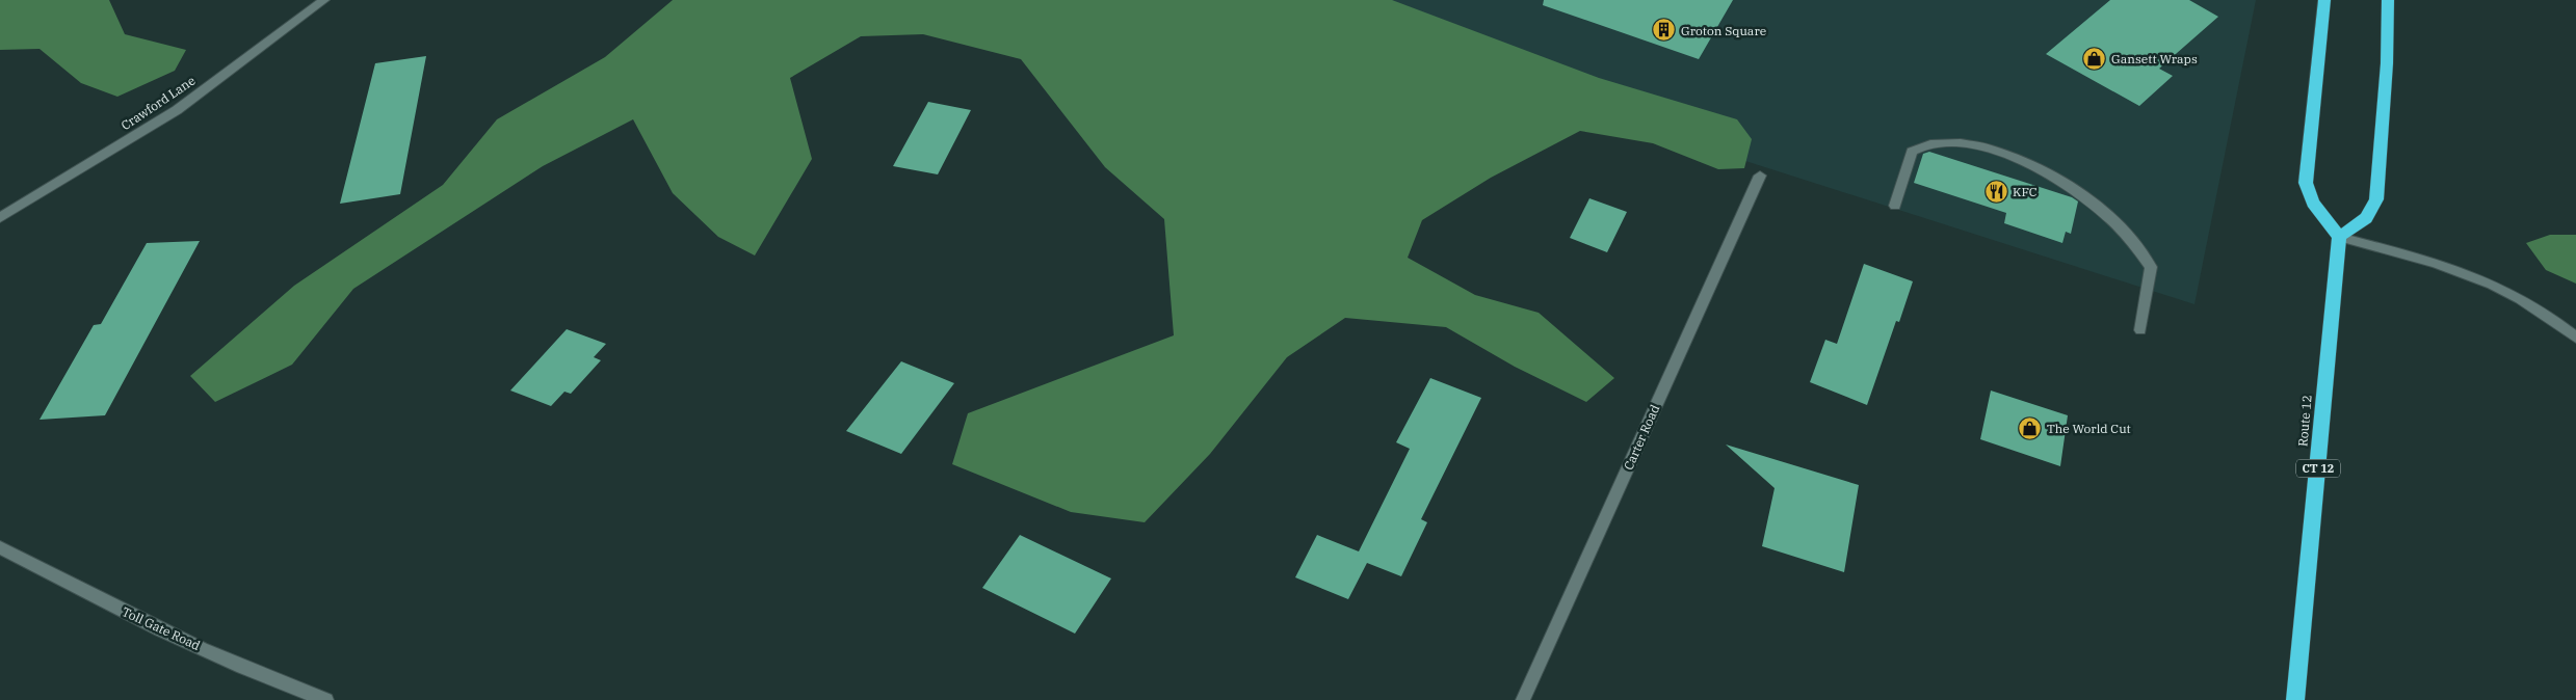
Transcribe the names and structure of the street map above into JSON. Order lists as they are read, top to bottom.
{
  "streets": {
    "highway": ["Route 12", "CT 12"],
    "street": ["Crawford Lane", "Carter Road", "Toll Gate Road"]
  },
  "places": {
    "building": ["Groton Square"],
    "shop": ["Gansett Wraps", "The World Cut"],
    "restaurant": ["KFC"]
  }
}
